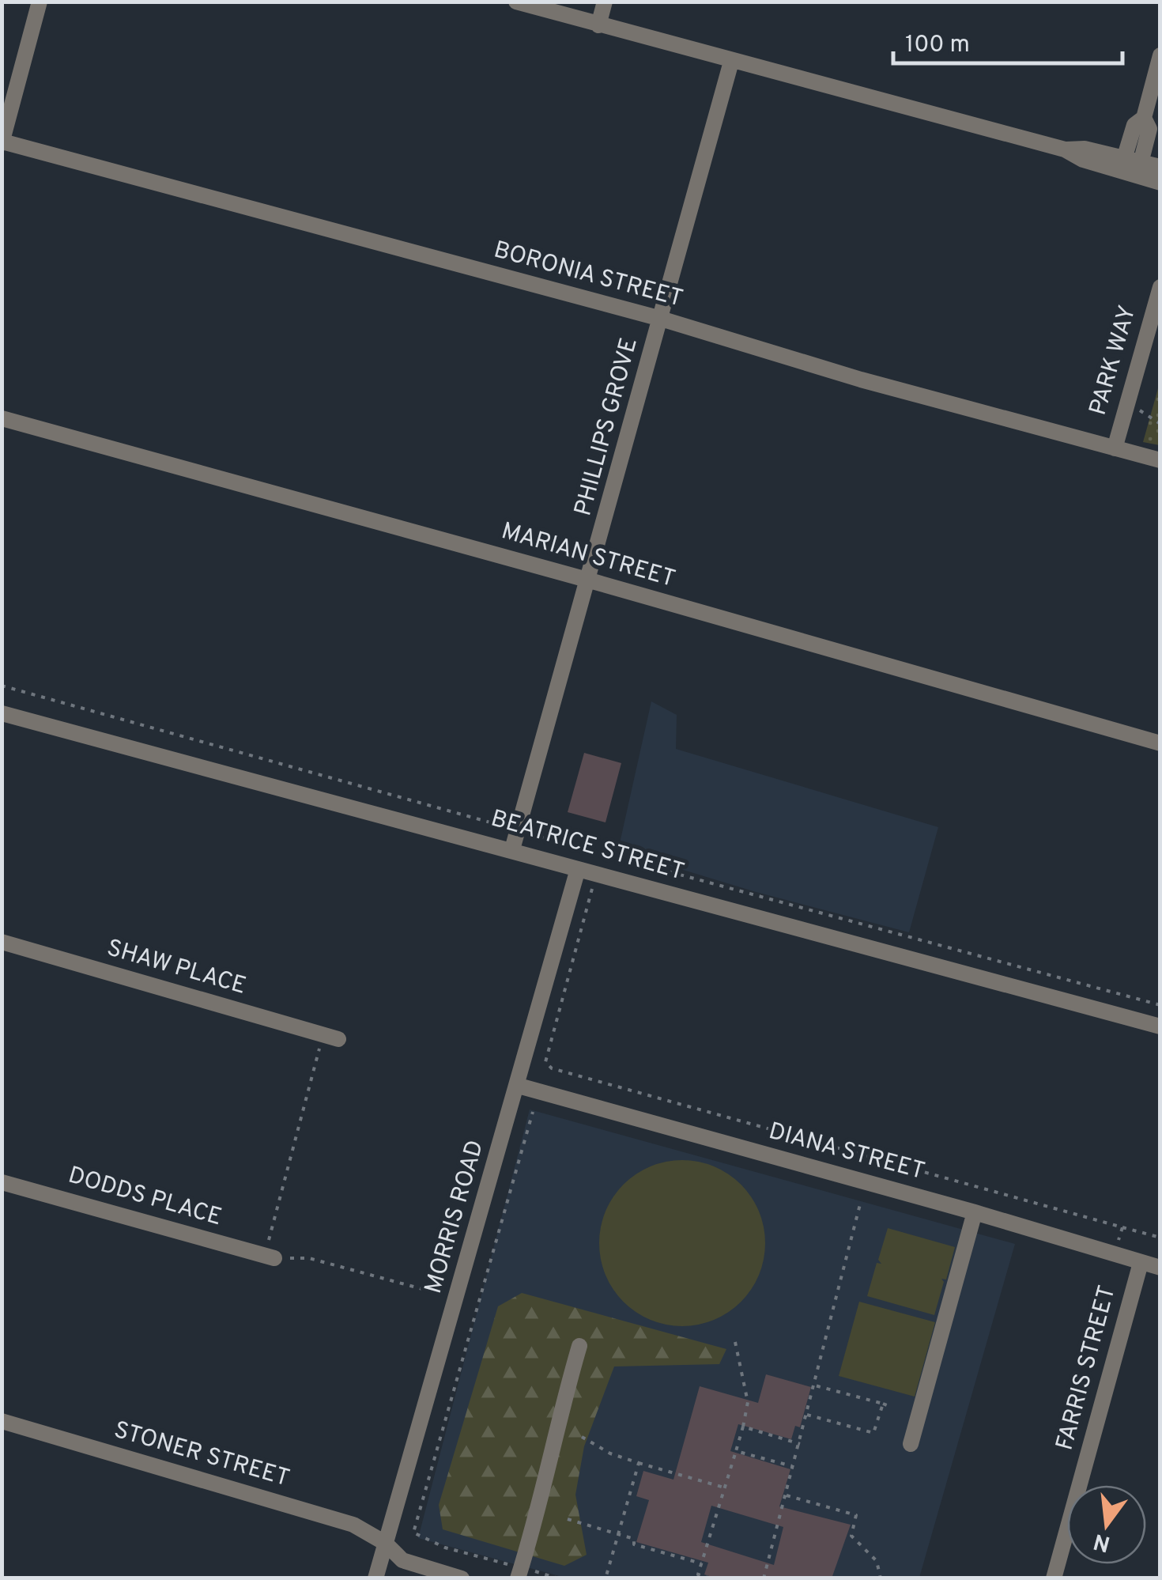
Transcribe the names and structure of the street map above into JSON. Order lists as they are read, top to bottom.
{
  "streets": {
    "street": [
      "BORONIA STREET",
      "PARK WAY",
      "PHILLIPS GROVE",
      "MARIAN STREET",
      "BEATRICE STREET",
      "SHAW PLACE",
      "DIANA STREET",
      "DODDS PLACE",
      "MORRIS ROAD",
      "FARRIS STREET",
      "STONER STREET"
    ]
  },
  "crossings": [
    ["BORONIA STREET", "PARK WAY"],
    ["BORONIA STREET", "PHILLIPS GROVE"],
    ["PHILLIPS GROVE", "MARIAN STREET"],
    ["PHILLIPS GROVE", "BEATRICE STREET"],
    ["BEATRICE STREET", "MORRIS ROAD"],
    ["DIANA STREET", "MORRIS ROAD"],
    ["DIANA STREET", "FARRIS STREET"],
    ["MORRIS ROAD", "STONER STREET"]
  ],
  "scale_bar": "100 m",
  "north": "bottom"
}
